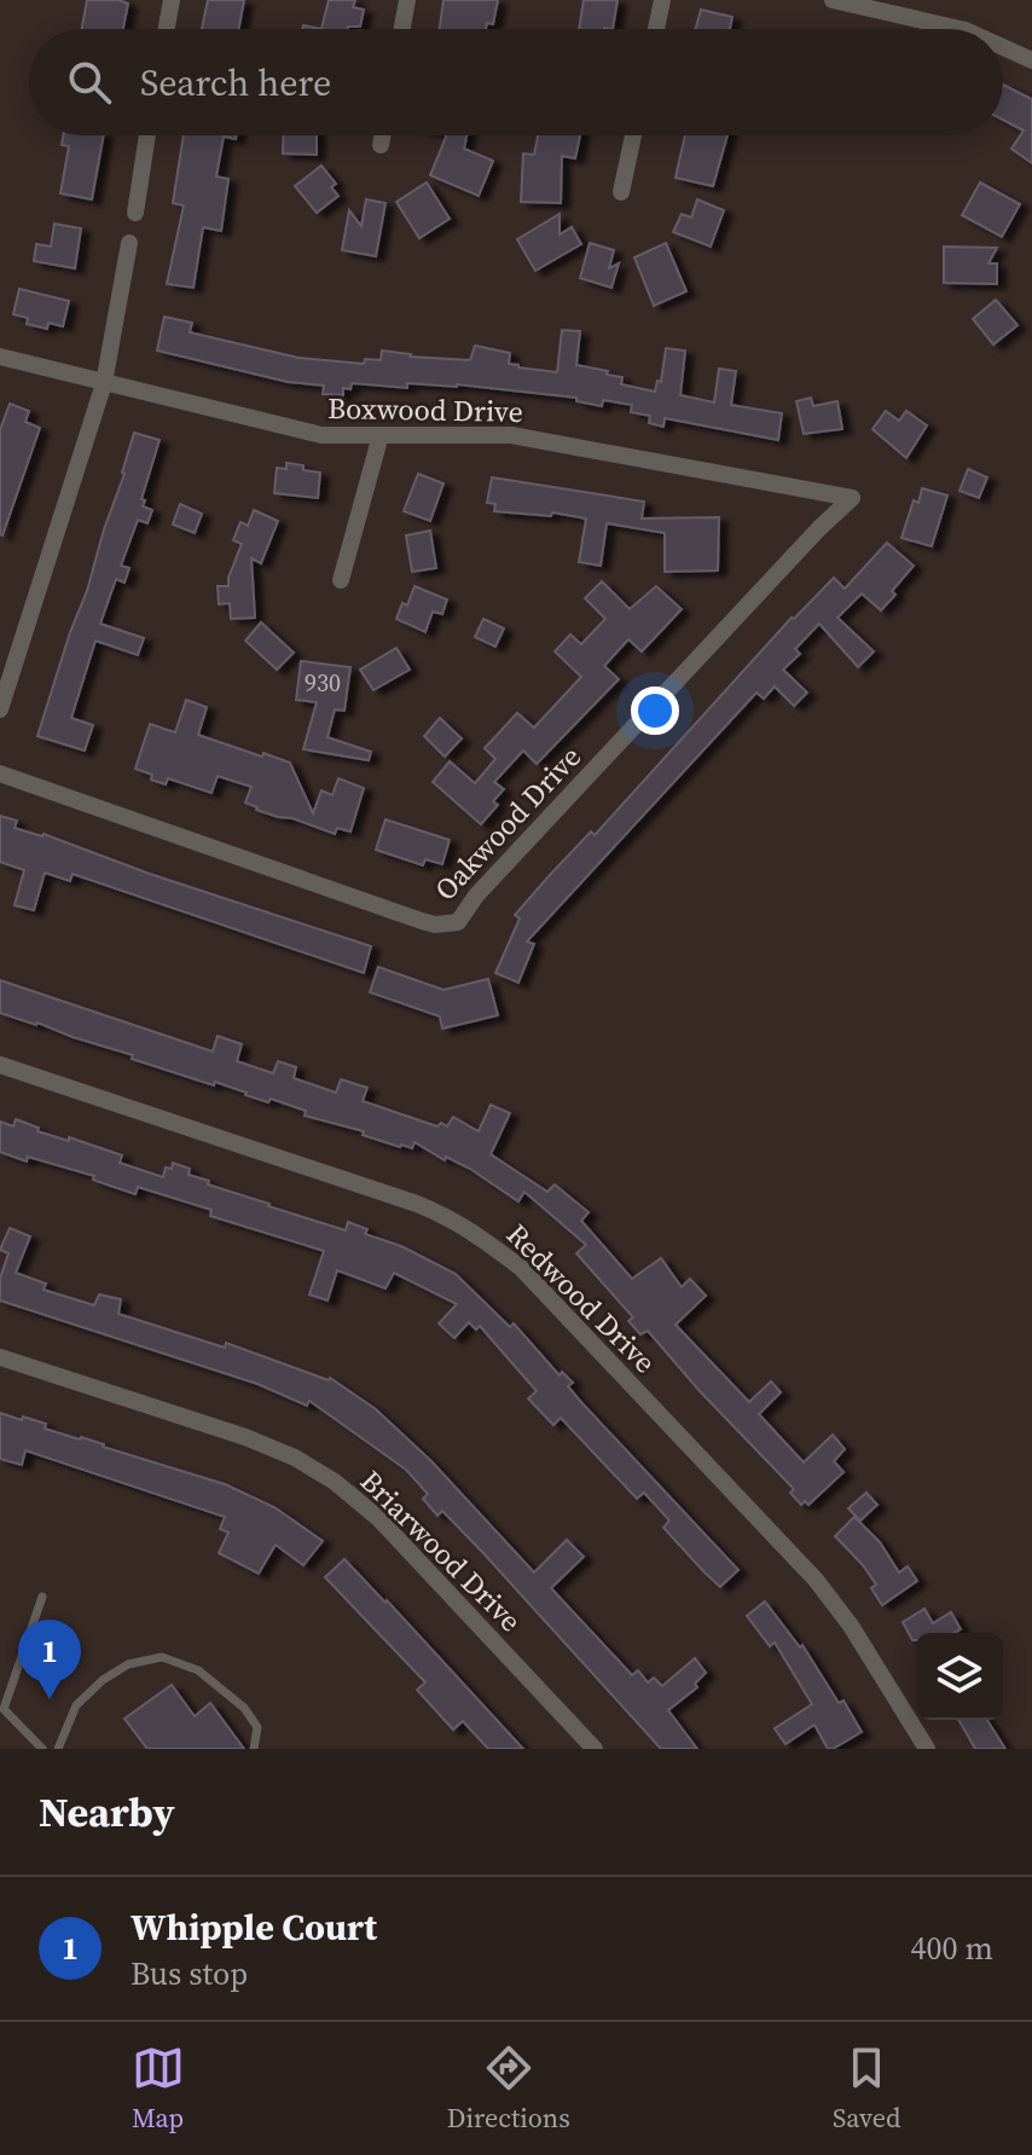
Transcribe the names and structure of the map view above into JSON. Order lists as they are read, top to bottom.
{
  "streets": {
    "street": [
      "Boxwood Drive",
      "Oakwood Drive",
      "Redwood Drive",
      "Briarwood Drive"
    ]
  },
  "crossings": [
    ["Boxwood Drive", "Oakwood Drive"]
  ],
  "house_numbers": ["930"],
  "page": {
    "search": "Search here",
    "pins": "1",
    "heading": "Nearby",
    "list": [
      {
        "mark": "1",
        "name": "Whipple Court",
        "note": "Bus stop",
        "value": "400 m"
      }
    ],
    "nav": ["Map", "Directions", "Saved"]
  }
}
